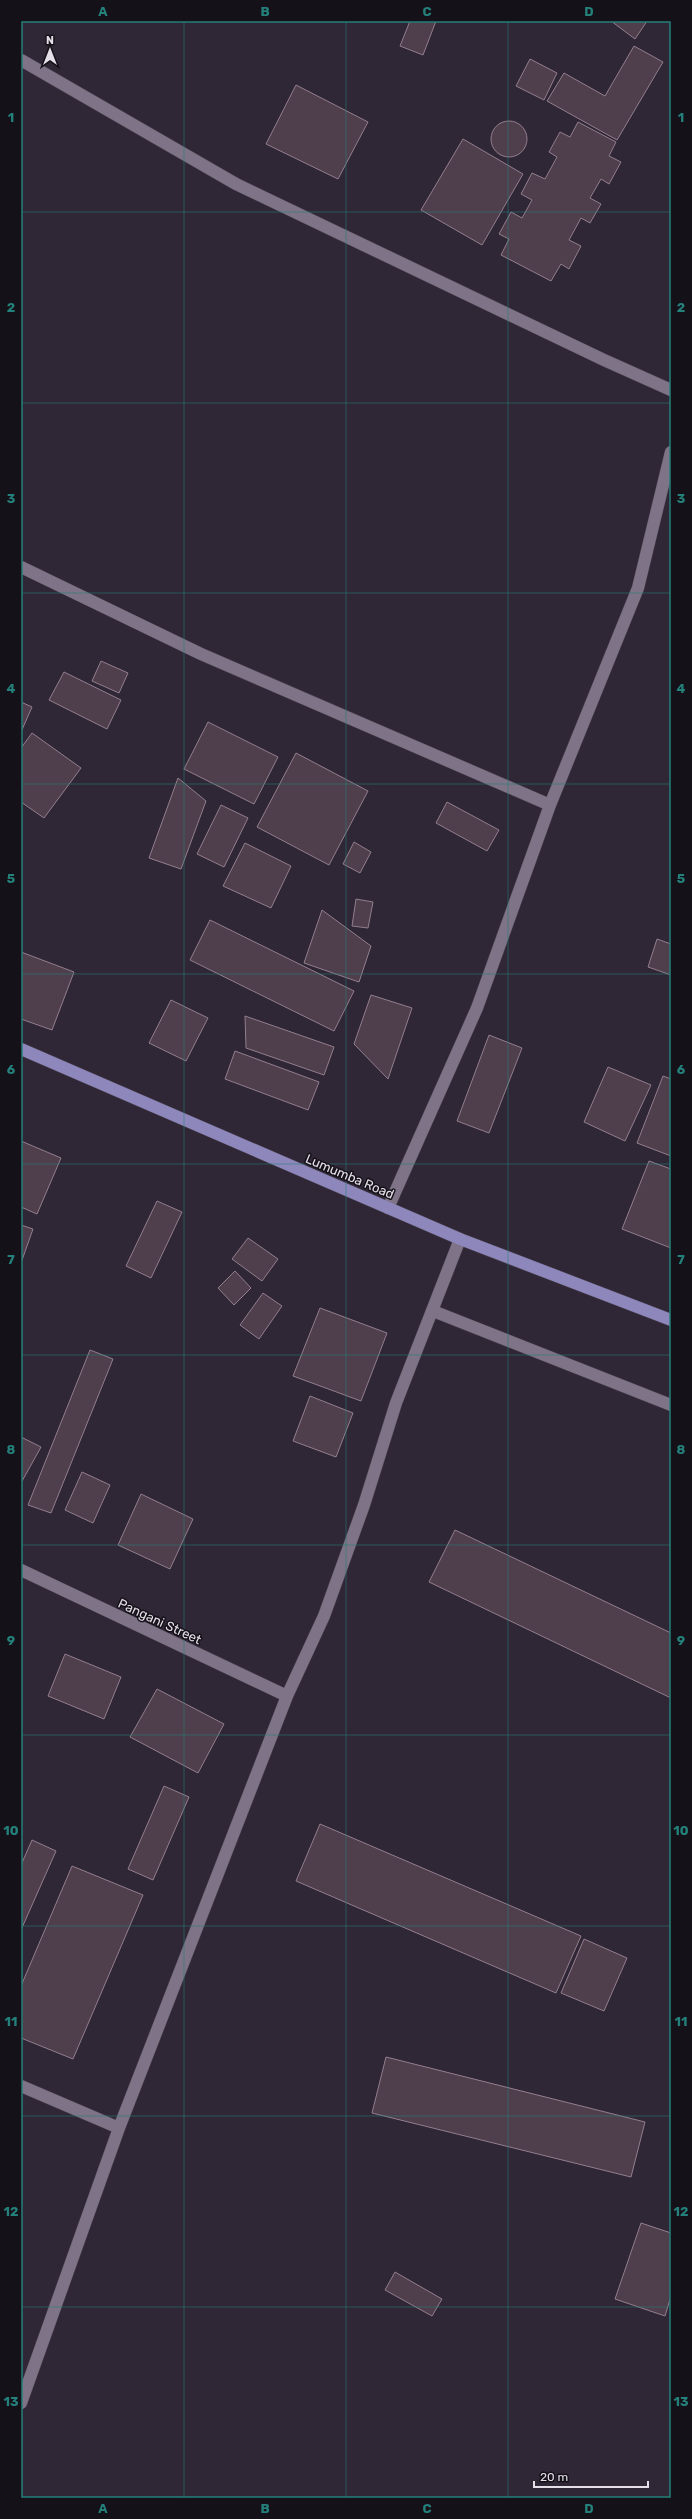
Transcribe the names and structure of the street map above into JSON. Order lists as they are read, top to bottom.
{
  "streets": {
    "main road": ["Lumumba Road"],
    "street": ["Pangani Street"]
  },
  "scale_bar": "20 m",
  "north": "top",
  "grid": {
    "columns": [
      "A",
      "B",
      "C",
      "D"
    ],
    "rows": [
      "1",
      "2",
      "3",
      "4",
      "5",
      "6",
      "7",
      "8",
      "9",
      "10",
      "11",
      "12",
      "13"
    ]
  }
}
